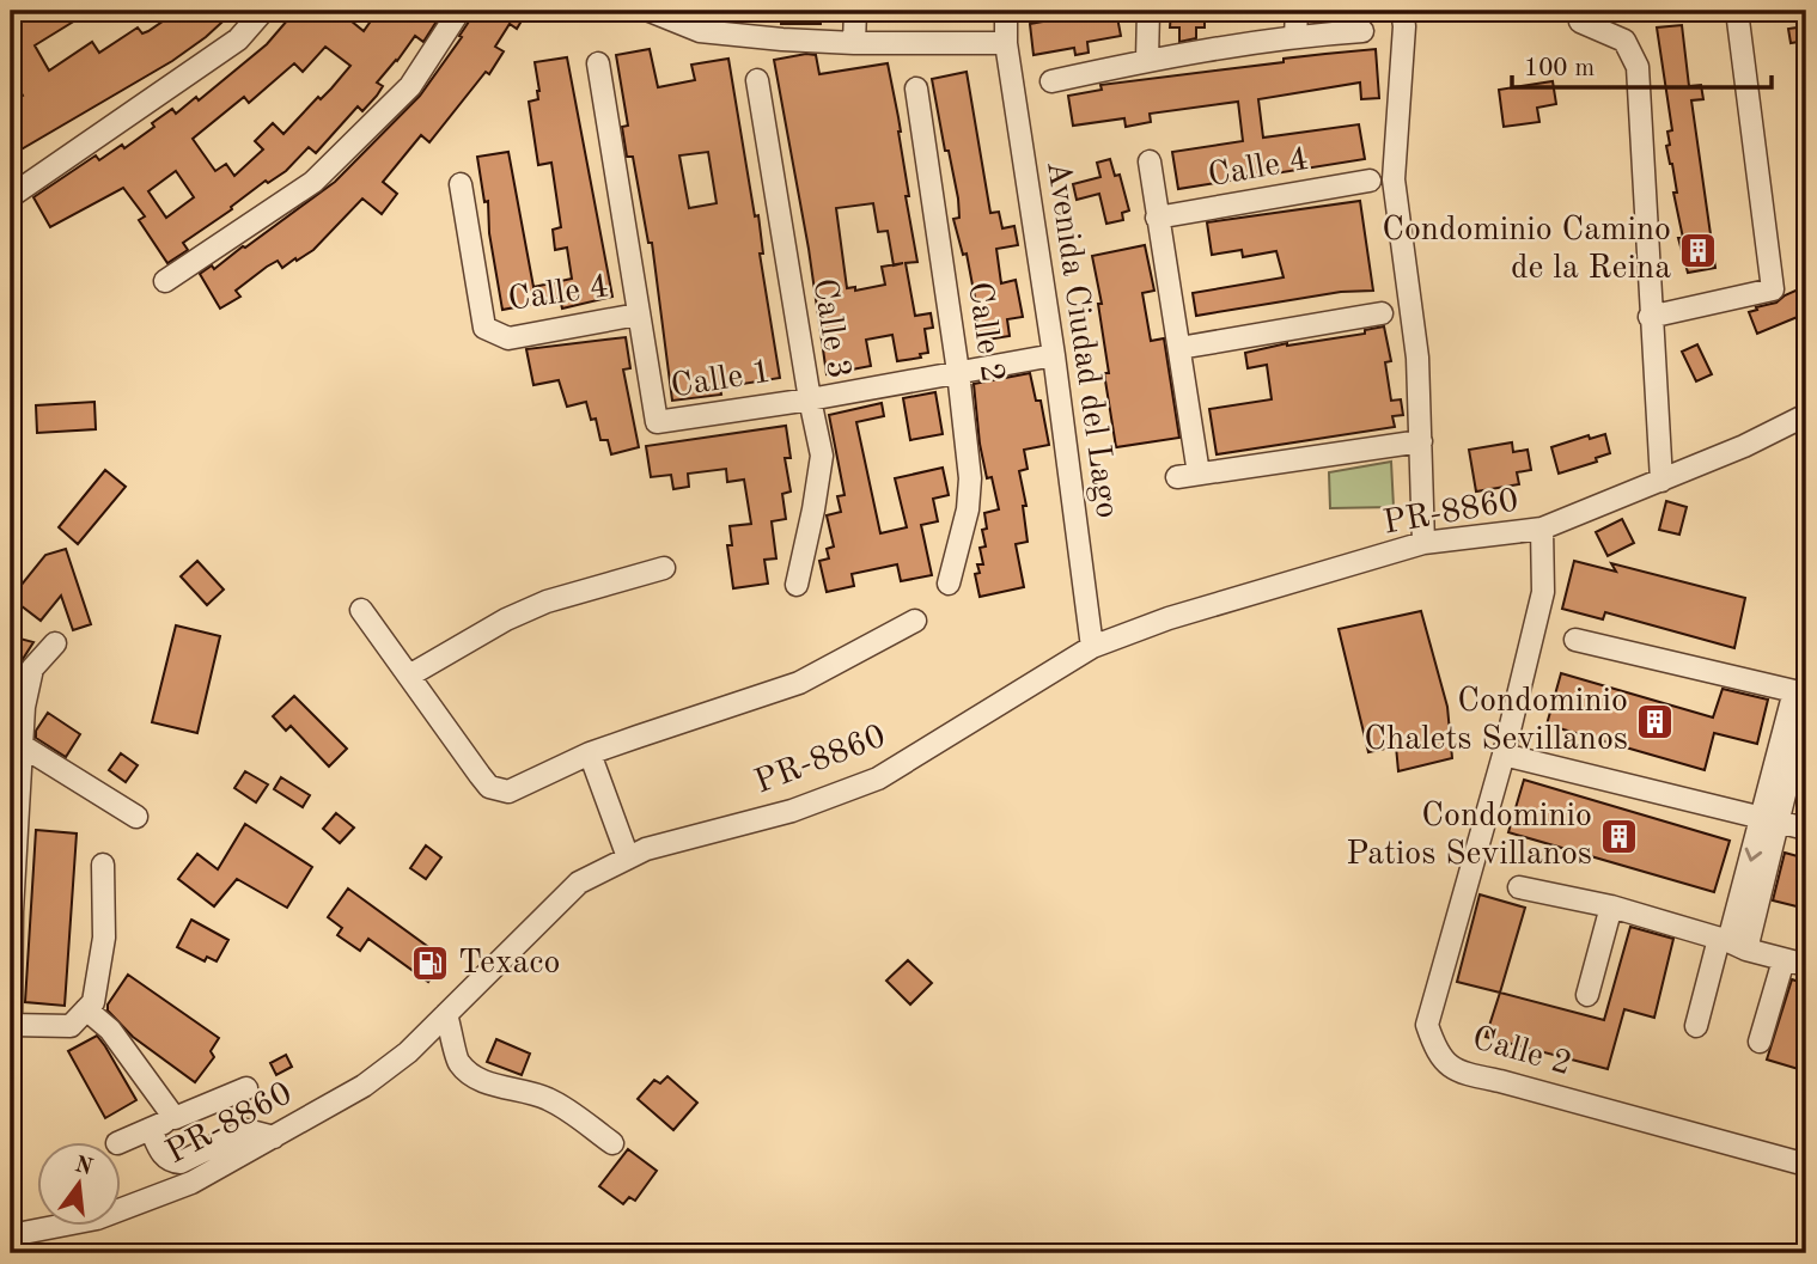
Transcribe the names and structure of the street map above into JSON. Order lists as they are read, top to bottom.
{
  "streets": {
    "street": [
      "Calle 4",
      "Calle 3",
      "Calle 2",
      "Avenida Ciudad del Lago",
      "Calle 1",
      "PR-8860"
    ]
  },
  "crossings": [
    ["Calle 4", "Calle 1"],
    ["Calle 3", "Calle 1"],
    ["Calle 2", "Calle 1"],
    ["Calle 2", "PR-8860"],
    ["Avenida Ciudad del Lago", "Calle 1"],
    ["Avenida Ciudad del Lago", "PR-8860"]
  ],
  "places": {
    "building": ["Condominio Camino de la Reina", "Condominio Chalets Sevillanos", "Condominio Patios Sevillanos"],
    "fuel station": ["Texaco"]
  },
  "scale_bar": "100 m",
  "north": "top"
}
